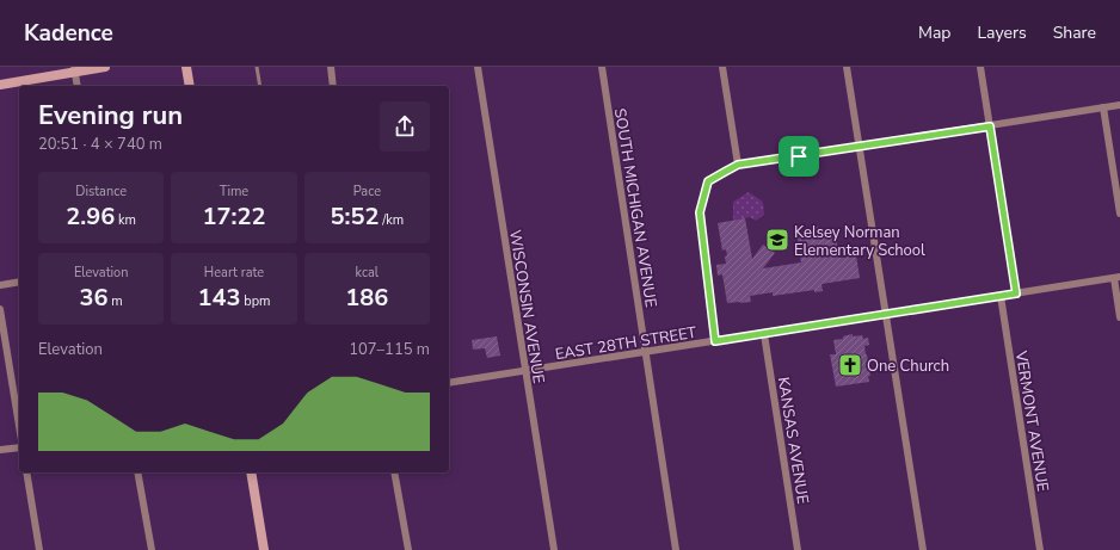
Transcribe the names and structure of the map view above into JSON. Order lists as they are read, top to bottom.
{
  "streets": {
    "street": [
      "SOUTH MICHIGAN AVENUE",
      "WISCONSIN AVENUE",
      "EAST 28TH STREET",
      "VERMONT AVENUE",
      "KANSAS AVENUE"
    ]
  },
  "crossings": [
    ["SOUTH MICHIGAN AVENUE", "EAST 28TH STREET"],
    ["WISCONSIN AVENUE", "EAST 28TH STREET"],
    ["EAST 28TH STREET", "VERMONT AVENUE"],
    ["EAST 28TH STREET", "KANSAS AVENUE"]
  ],
  "places": {
    "school or university": ["Kelsey Norman Elementary School"],
    "church": ["One Church"]
  },
  "page": {
    "header": "Kadence",
    "nav": ["Map", "Layers", "Share"],
    "heading": ["Evening run", "20:51 · 4 × 740 m"],
    "stats": [
      ["Distance", "2.96 km"],
      ["Time", "17:22"],
      ["Pace", "5:52 /km"],
      ["Elevation", "36 m"],
      ["Heart rate", "143 bpm"],
      ["kcal", "186"]
    ],
    "chart": ["Elevation", "107–115 m"]
  }
}
